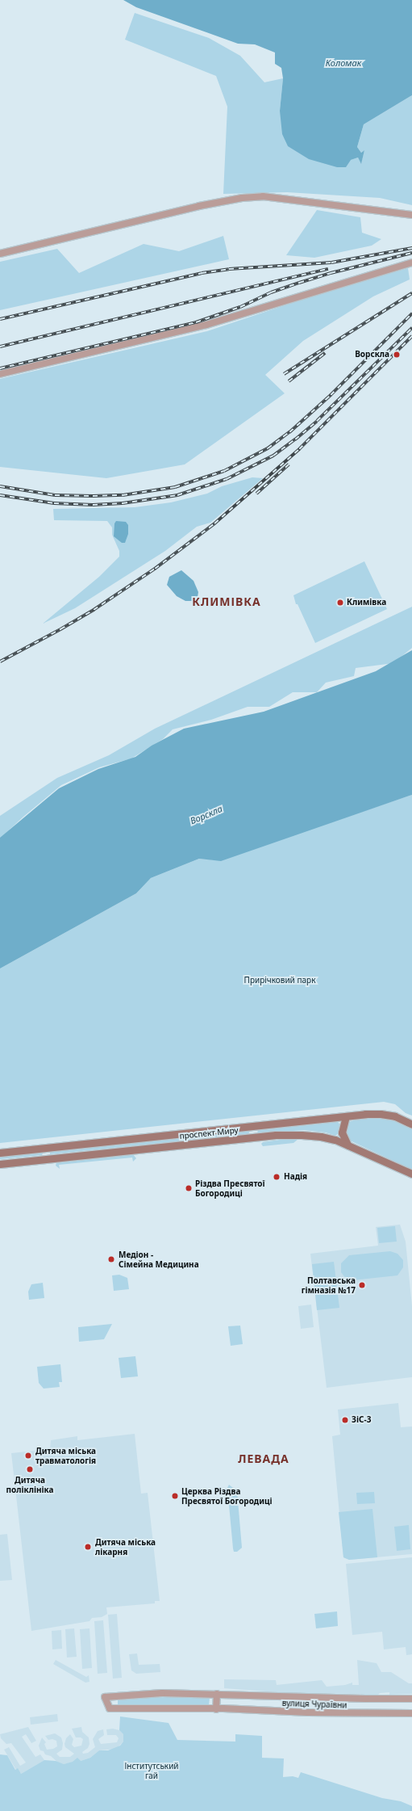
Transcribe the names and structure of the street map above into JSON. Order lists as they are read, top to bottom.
{
  "streets": {
    "main road": ["проспект Миру"],
    "street": ["вулиця Чураївни"]
  },
  "districts": ["КЛИМІВКА", "ЛЕВАДА"],
  "water": ["Коломак", "Ворскла"],
  "parks": ["Прирічковий парк", "Інститутський гай"],
  "places": [
    "Ворскла",
    "Климівка",
    "Надія",
    "Різдва Пресвятої Богородиці",
    "Медіон - Сімейна Медицина",
    "Полтавська гімназія №17",
    "ЗіС-3",
    "Дитяча міська травматологія",
    "Дитяча поліклініка",
    "Церква Різдва Пресвятої Богородиці",
    "Дитяча міська лікарня"
  ]
}
